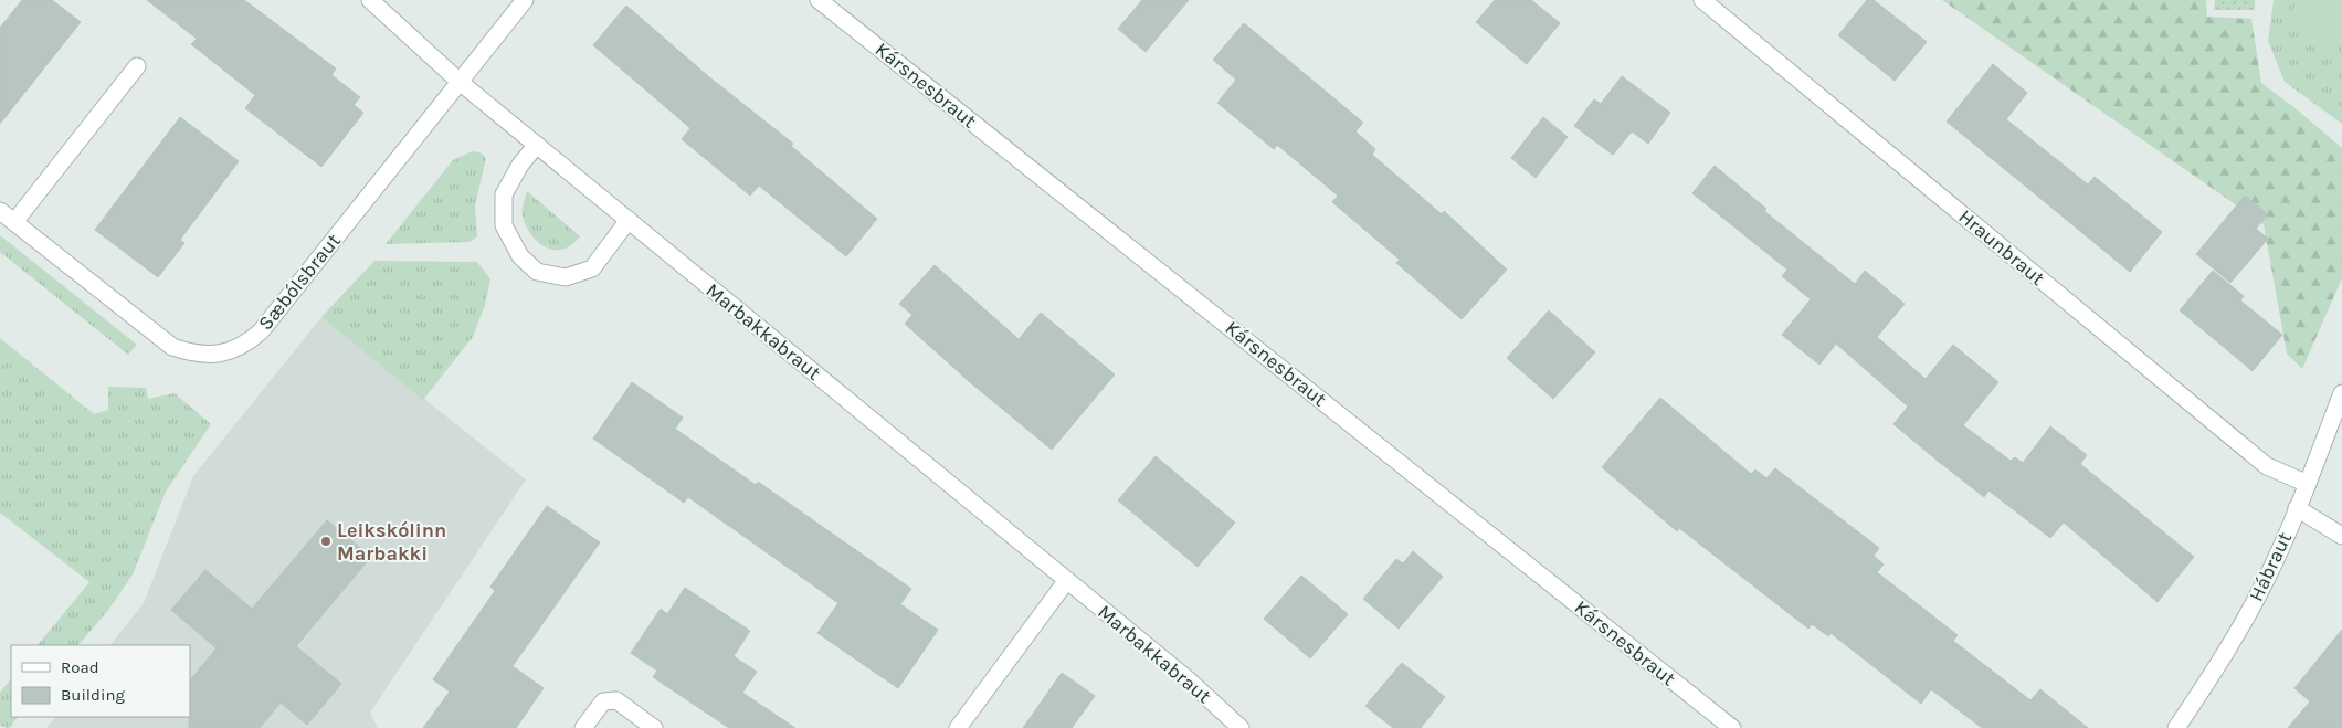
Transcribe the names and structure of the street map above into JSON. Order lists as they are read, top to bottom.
{
  "streets": {
    "street": [
      "Kársnesbraut",
      "Hraunbraut",
      "Sæbólsbraut",
      "Marbakkabraut",
      "Hábraut"
    ]
  },
  "crossings": [
    ["Hraunbraut", "Hábraut"],
    ["Sæbólsbraut", "Marbakkabraut"]
  ],
  "places": ["Leikskólinn Marbakki"],
  "legend": ["Road", "Building"]
}
